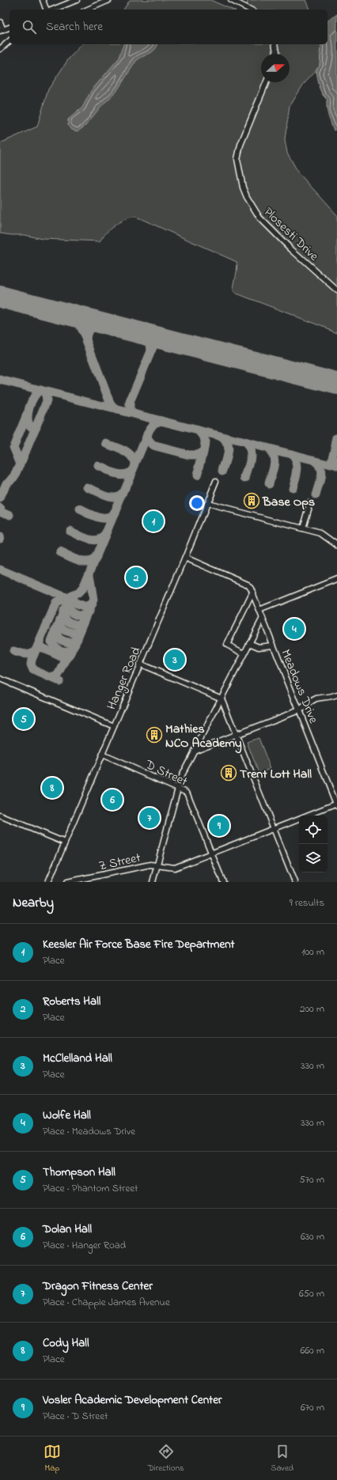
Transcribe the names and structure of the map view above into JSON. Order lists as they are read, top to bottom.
{
  "streets": {
    "street": [
      "Plosesti Drive",
      "Hanger Road",
      "Meadows Drive",
      "D Street",
      "Z Street"
    ]
  },
  "crossings": [
    ["Hanger Road", "Meadows Drive"],
    ["Hanger Road", "D Street"],
    ["Meadows Drive", "Z Street"],
    ["D Street", "Z Street"]
  ],
  "places": {
    "building": ["Base Ops", "Mathies NCO Academy", "Trent Lott Hall"]
  },
  "north": "right",
  "page": {
    "search": "Search here",
    "pins": [
      "1",
      "2",
      "4",
      "3",
      "5",
      "8",
      "6",
      "7",
      "9"
    ],
    "heading": ["Nearby", "9 results"],
    "list": [
      {
        "mark": "1",
        "name": "Keesler Air Force Base Fire Department",
        "note": "Place",
        "value": "100 m"
      },
      {
        "mark": "2",
        "name": "Roberts Hall",
        "note": "Place",
        "value": "200 m"
      },
      {
        "mark": "3",
        "name": "McClelland Hall",
        "note": "Place",
        "value": "330 m"
      },
      {
        "mark": "4",
        "name": "Wolfe Hall",
        "note": "Place · Meadows Drive",
        "value": "330 m"
      },
      {
        "mark": "5",
        "name": "Thompson Hall",
        "note": "Place · Phantom Street",
        "value": "570 m"
      },
      {
        "mark": "6",
        "name": "Dolan Hall",
        "note": "Place · Hanger Road",
        "value": "630 m"
      },
      {
        "mark": "7",
        "name": "Dragon Fitness Center",
        "note": "Place · Chappie James Avenue",
        "value": "650 m"
      },
      {
        "mark": "8",
        "name": "Cody Hall",
        "note": "Place",
        "value": "660 m"
      },
      {
        "mark": "9",
        "name": "Vosler Academic Development Center",
        "note": "Place · D Street",
        "value": "670 m"
      }
    ],
    "nav": ["Map", "Directions", "Saved"]
  }
}
